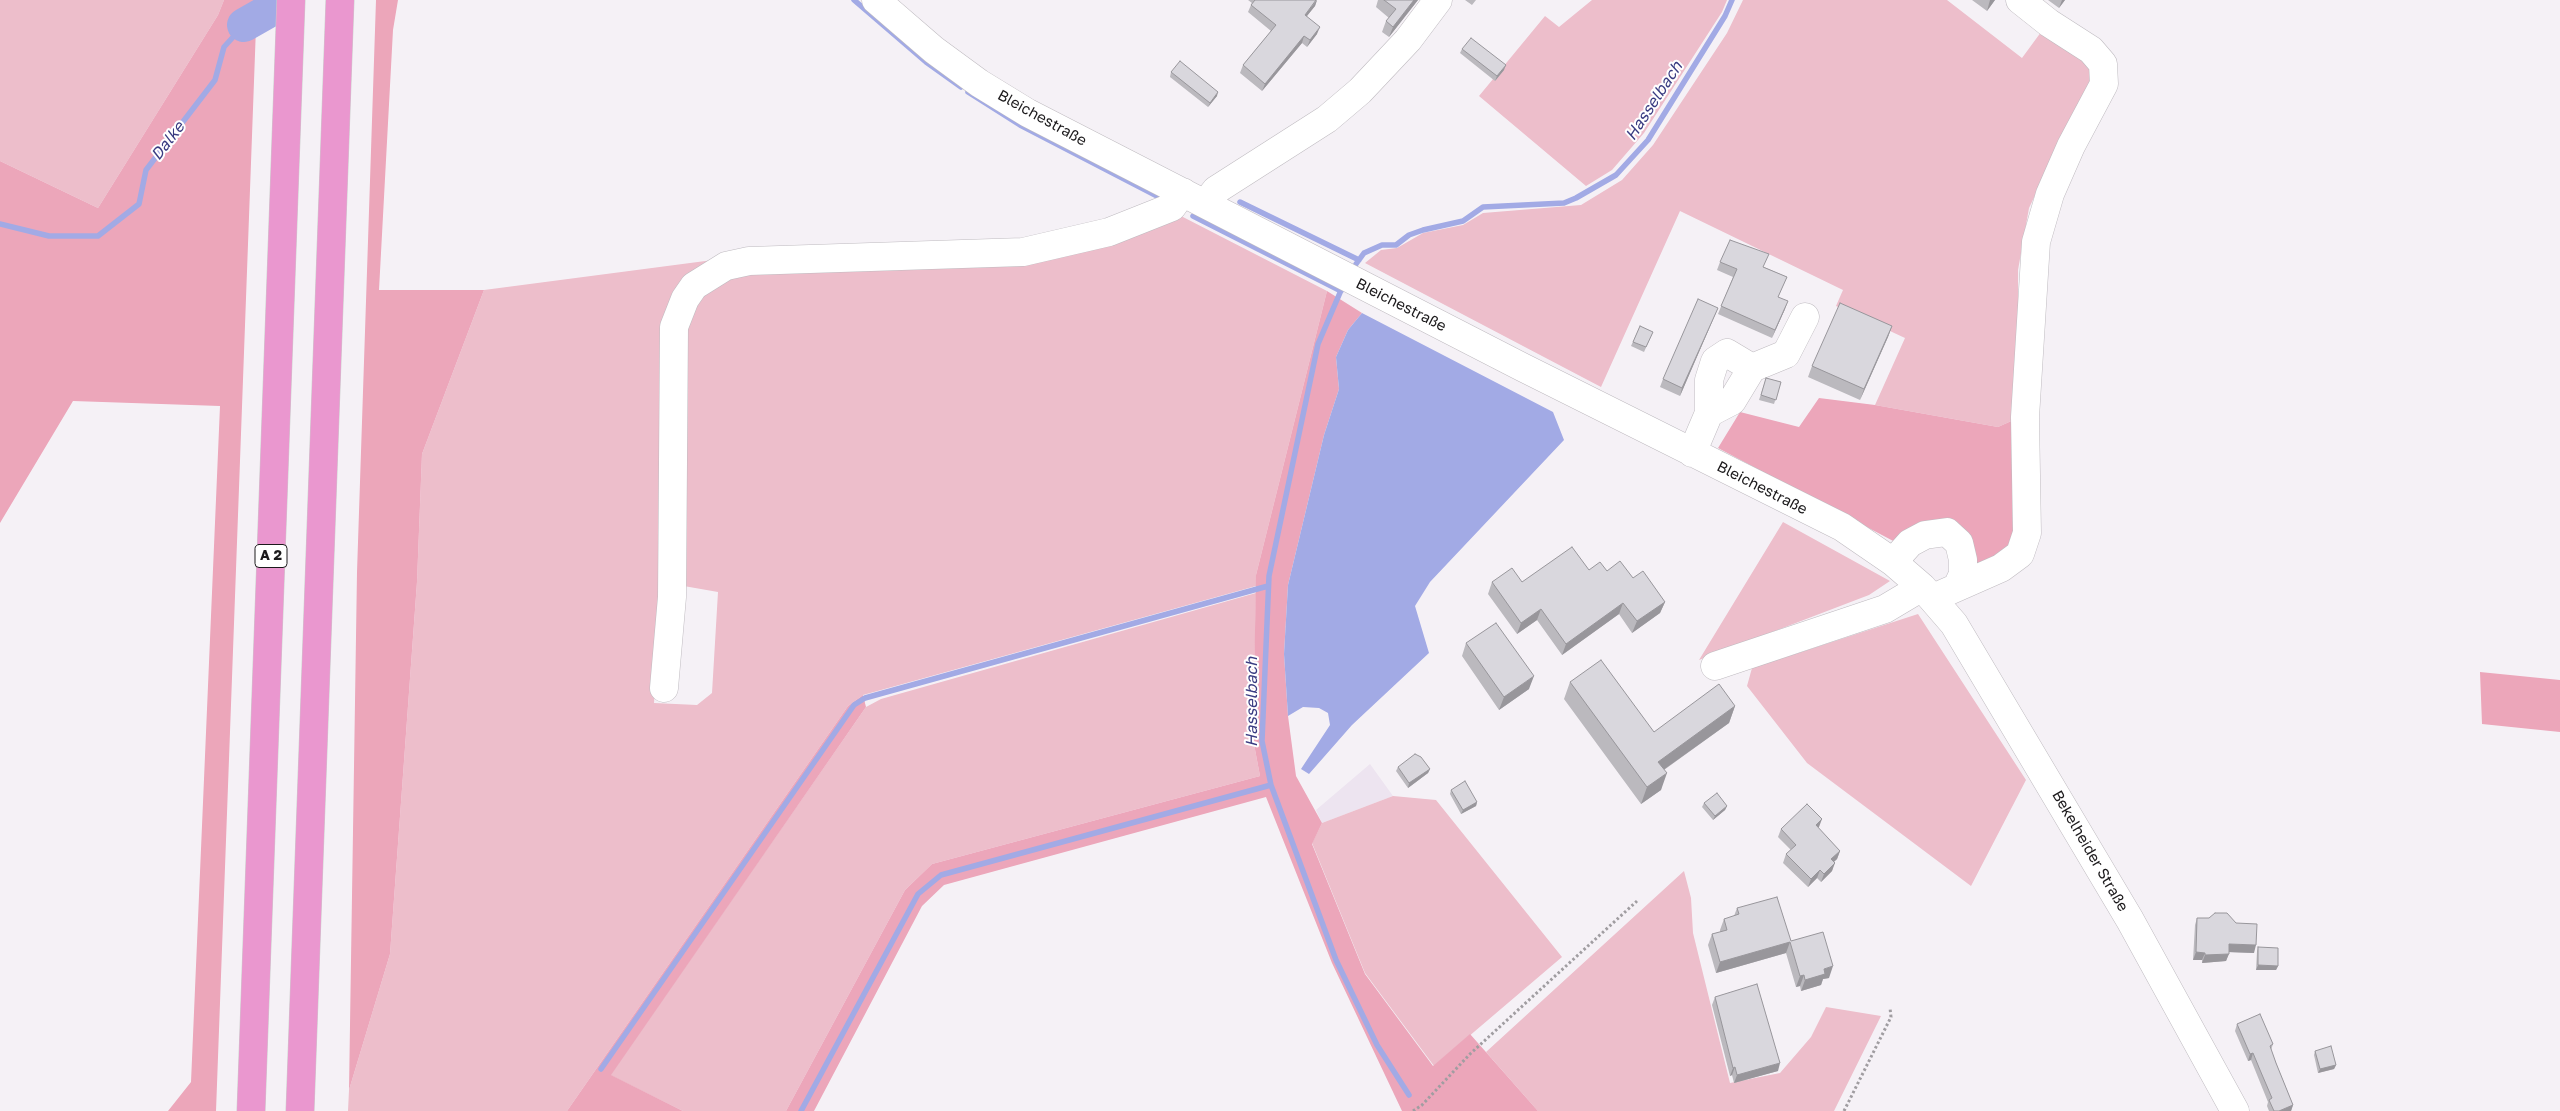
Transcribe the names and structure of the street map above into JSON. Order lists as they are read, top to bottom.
{
  "streets": {
    "highway": ["A 2"],
    "street": ["Bleichestraße", "Bekelheider Straße"]
  },
  "crossings": [
    ["Bleichestraße", "Bekelheider Straße"]
  ],
  "water": ["Hasselbach", "Dalke"]
}
